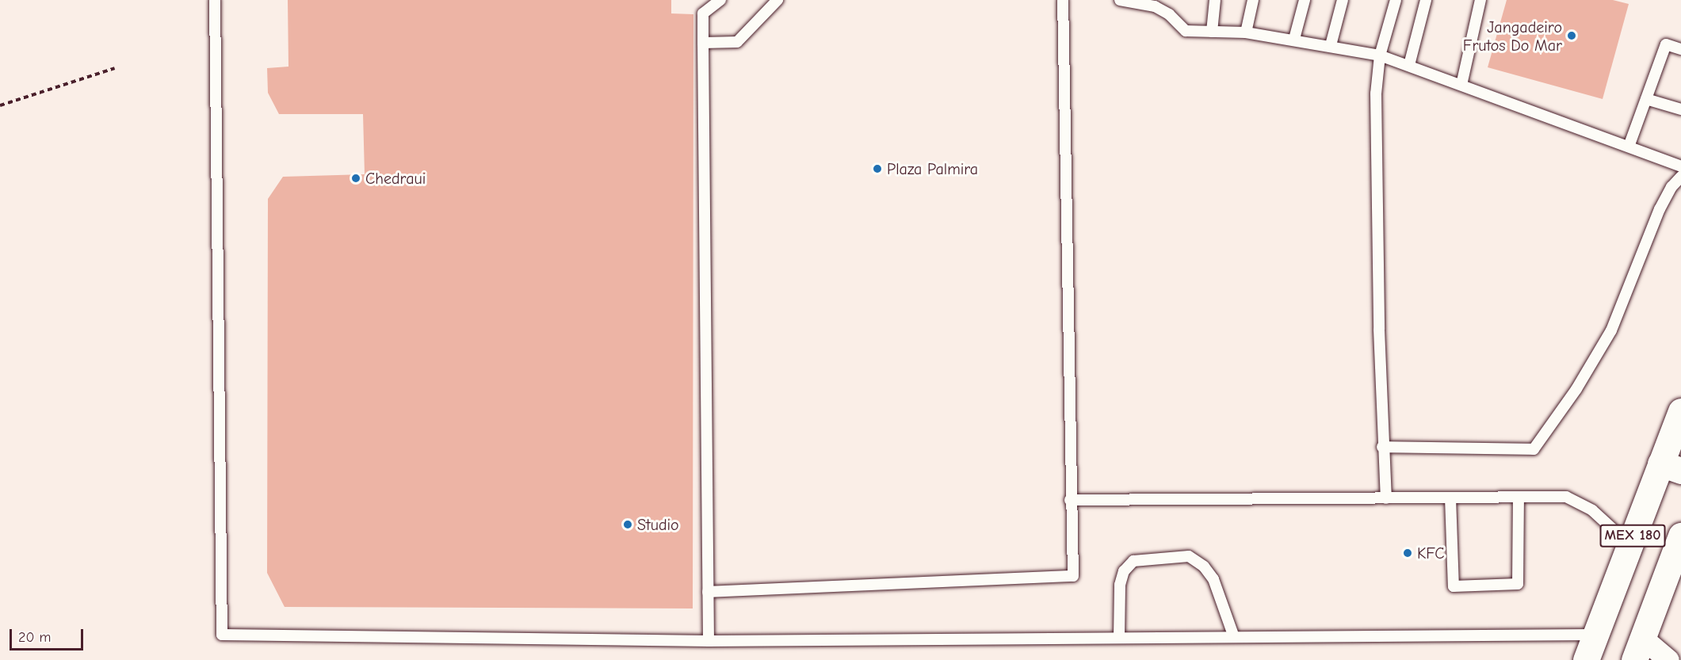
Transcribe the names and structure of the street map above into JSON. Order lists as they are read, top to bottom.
{
  "streets": {
    "main road": ["MEX 180"]
  },
  "places": [
    "Jangadeiro Frutos Do Mar",
    "Plaza Palmira",
    "Chedraui",
    "Studio",
    "KFC"
  ],
  "scale_bar": "20 m"
}
